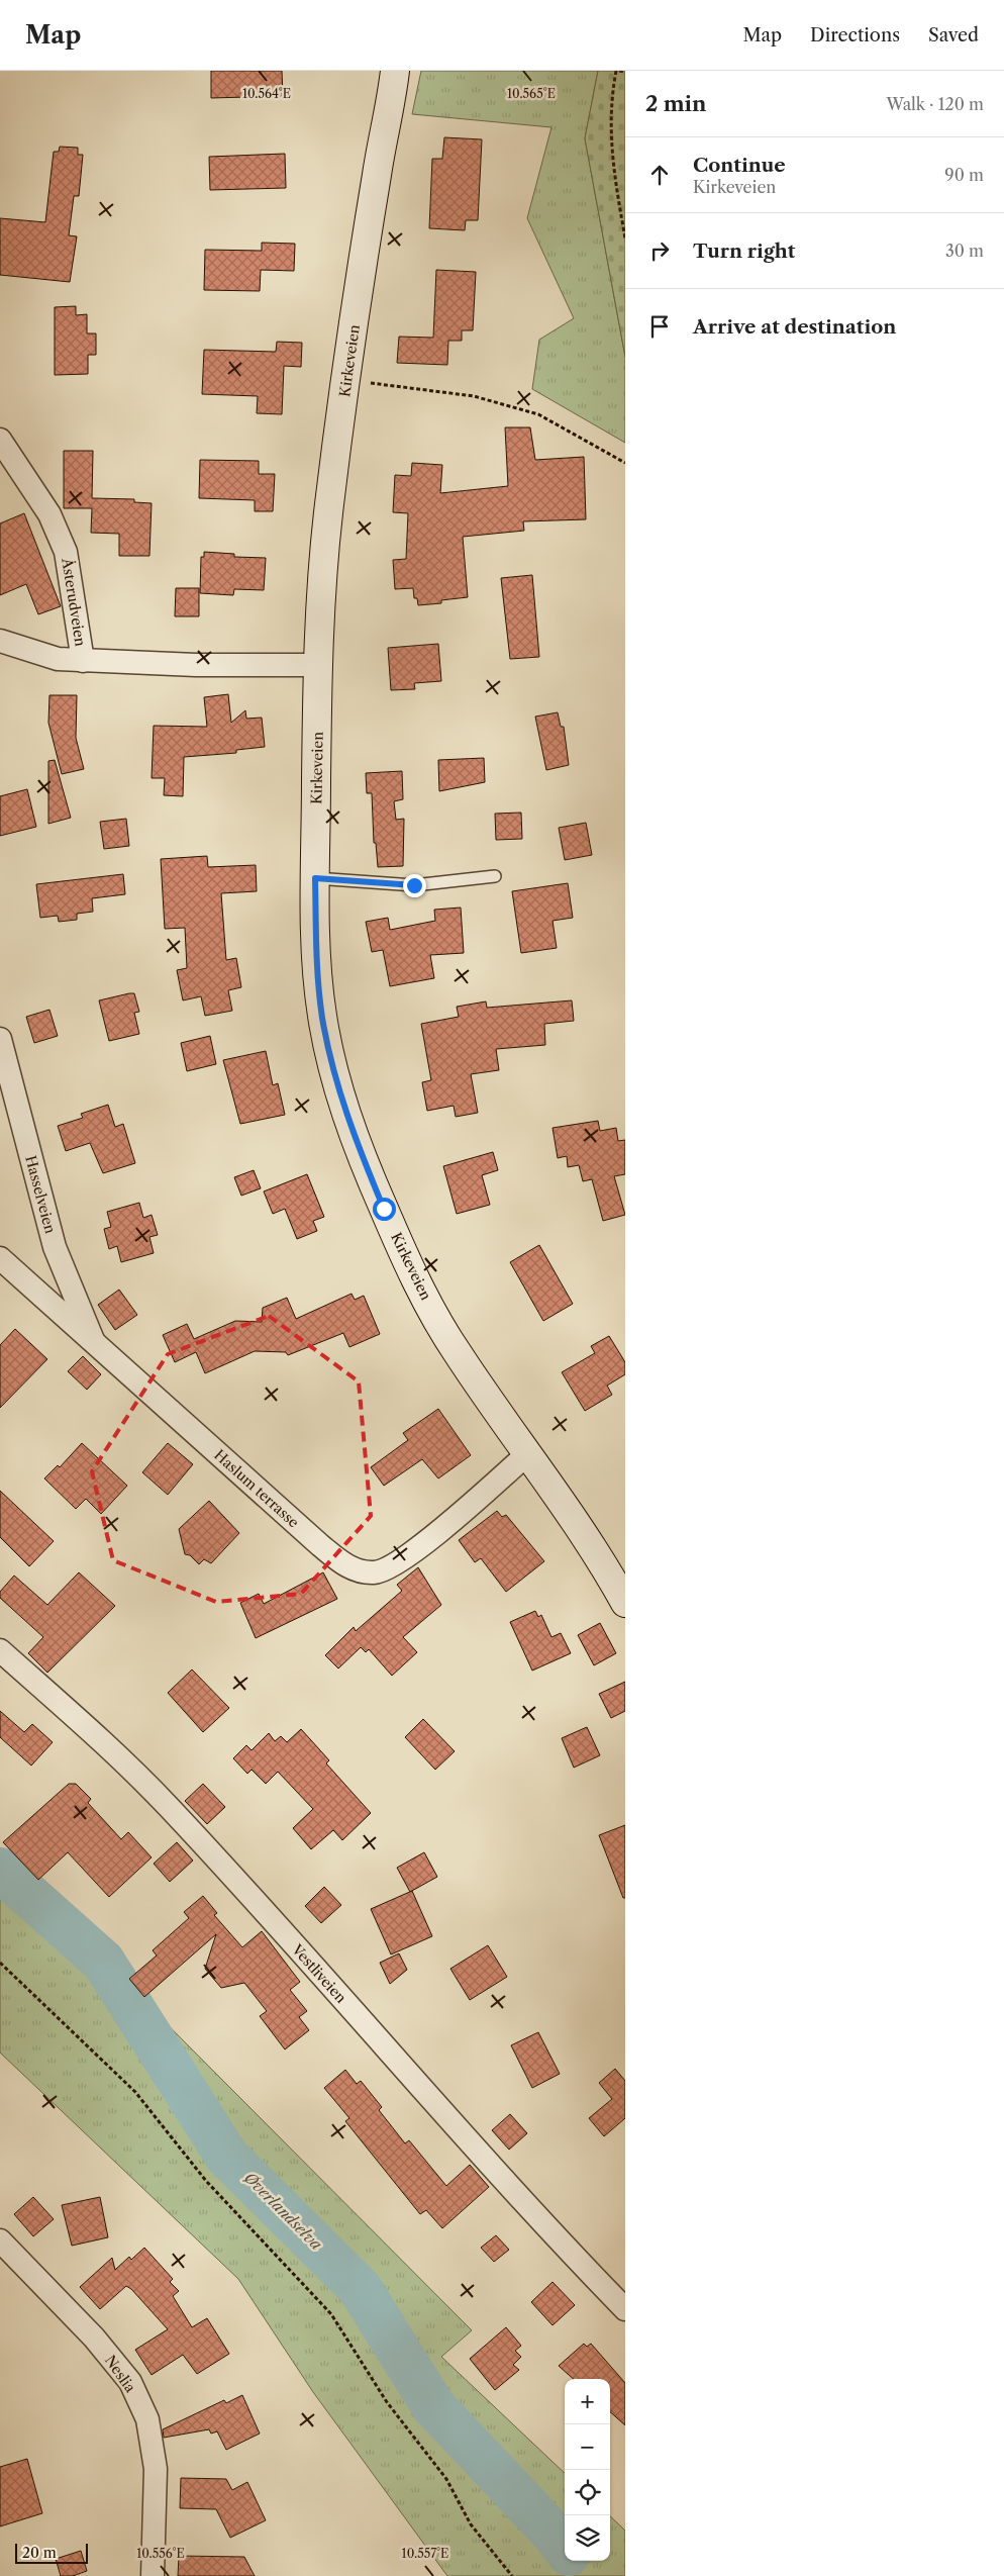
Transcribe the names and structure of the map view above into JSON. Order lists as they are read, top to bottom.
{
  "streets": {
    "main road": ["Kirkeveien"],
    "street": [
      "Åsterudveien",
      "Hasselveien",
      "Haslum terrasse",
      "Vestliveien",
      "Neslia"
    ]
  },
  "crossings": [
    ["Kirkeveien", "Åsterudveien"],
    ["Kirkeveien", "Haslum terrasse"],
    ["Hasselveien", "Haslum terrasse"]
  ],
  "water": ["Øverlandselva"],
  "scale_bar": "20 m",
  "page": {
    "header": "Map",
    "nav": ["Map", "Directions", "Saved"],
    "heading": ["2 min", "Walk · 120 m"],
    "list": [
      ["Continue", "Kirkeveien", "90 m"],
      ["Turn right", "30 m"],
      "Arrive at destination"
    ],
    "map_buttons": ["+", "−"],
    "scale": "20 m"
  },
  "coordinates": [
    "10.564°E",
    "10.565°E",
    "10.556°E",
    "10.557°E"
  ]
}
